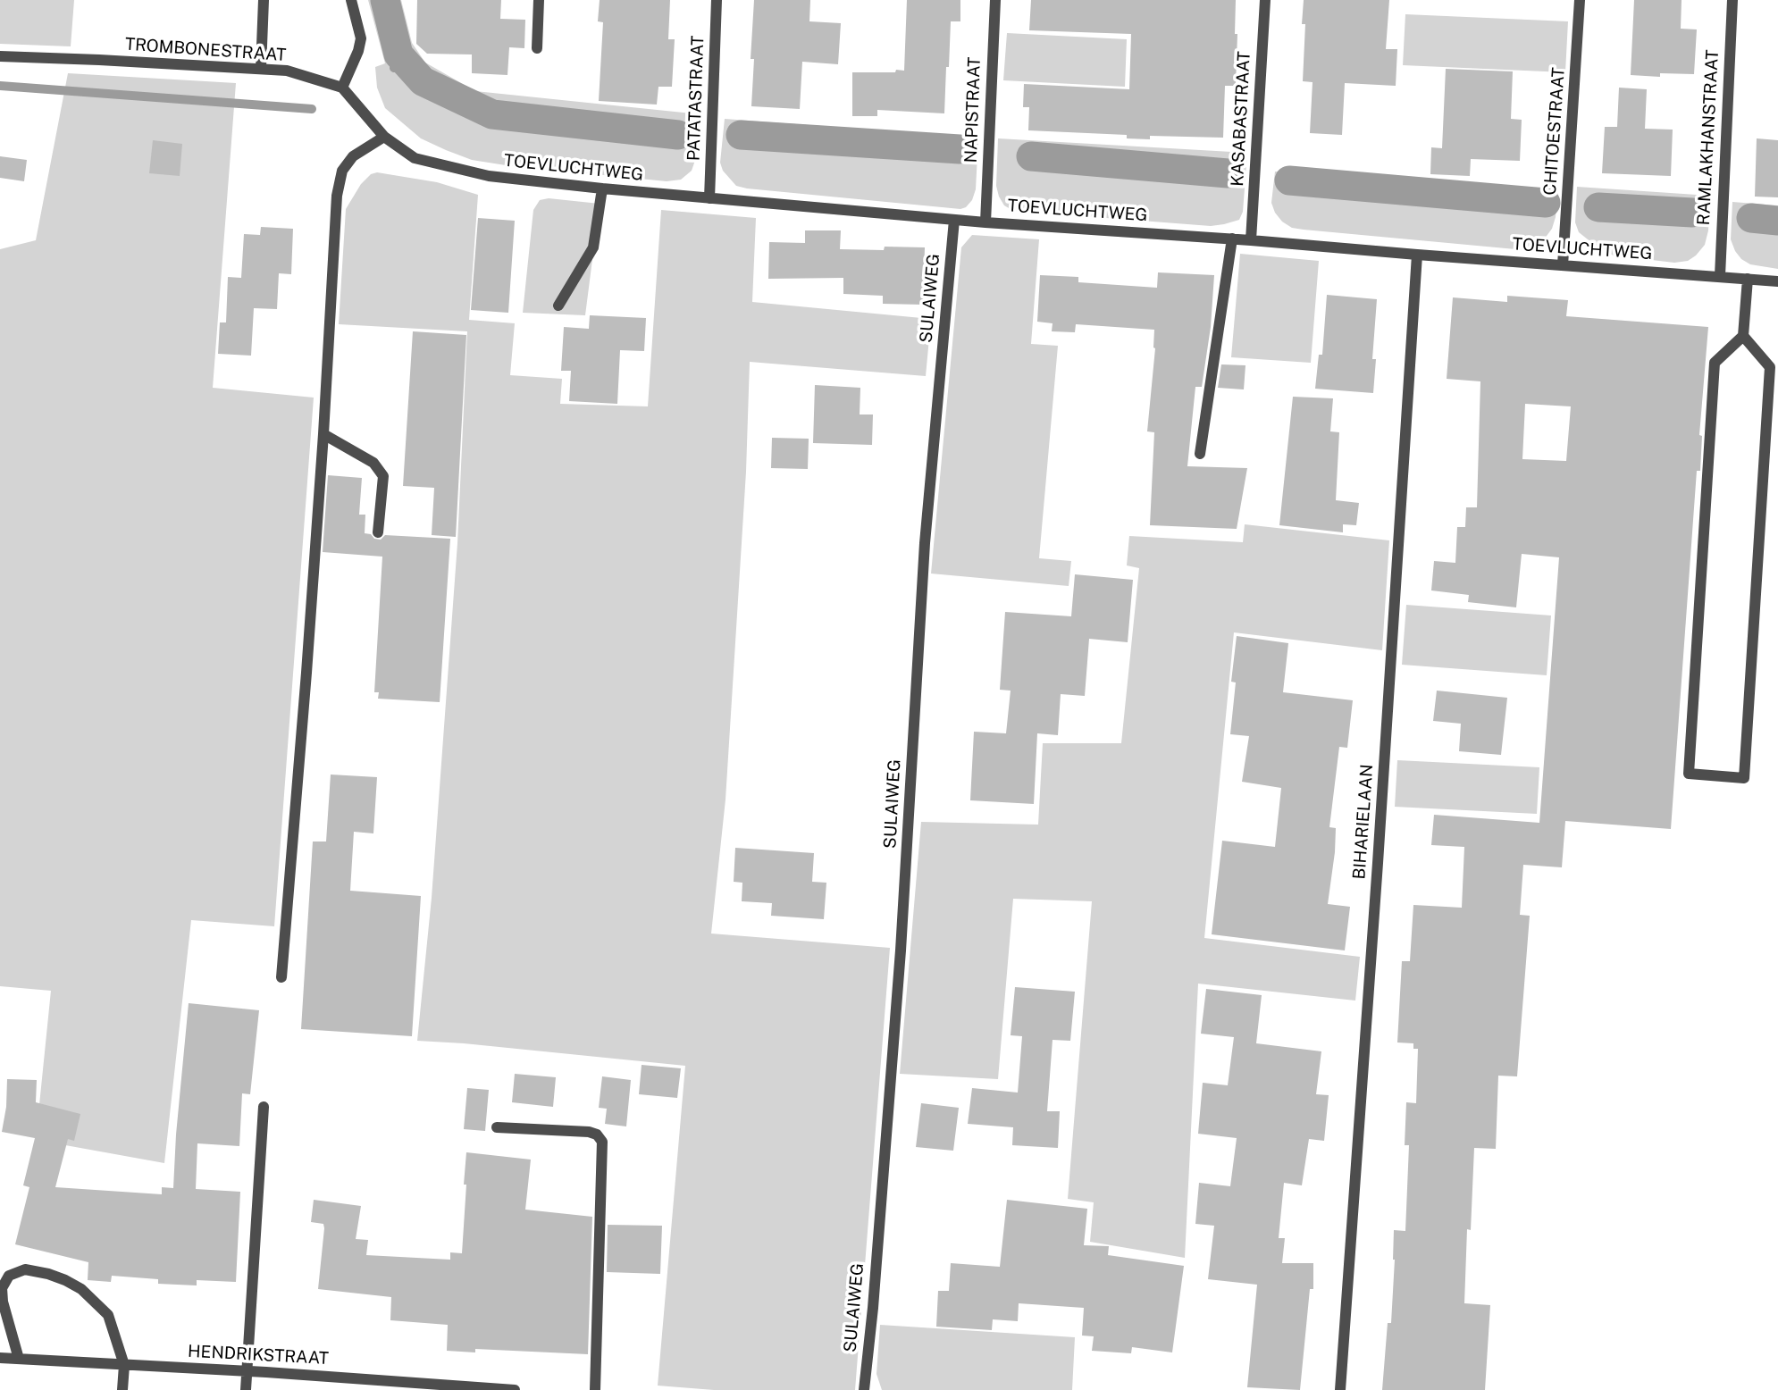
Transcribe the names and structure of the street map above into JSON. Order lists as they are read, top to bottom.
{
  "streets": {
    "street": [
      "TROMBONESTRAAT",
      "PATATASTRAAT",
      "NAPISTRAAT",
      "KASABASTRAAT",
      "CHITOESTRAAT",
      "RAMLAKHANSTRAAT",
      "TOEVLUCHTWEG",
      "SULAIWEG",
      "BIHARIELAAN",
      "HENDRIKSTRAAT"
    ]
  },
  "crossings": [
    ["PATATASTRAAT", "TOEVLUCHTWEG"],
    ["NAPISTRAAT", "TOEVLUCHTWEG"],
    ["KASABASTRAAT", "TOEVLUCHTWEG"],
    ["CHITOESTRAAT", "TOEVLUCHTWEG"],
    ["RAMLAKHANSTRAAT", "TOEVLUCHTWEG"],
    ["TOEVLUCHTWEG", "SULAIWEG"],
    ["TOEVLUCHTWEG", "BIHARIELAAN"]
  ]
}
